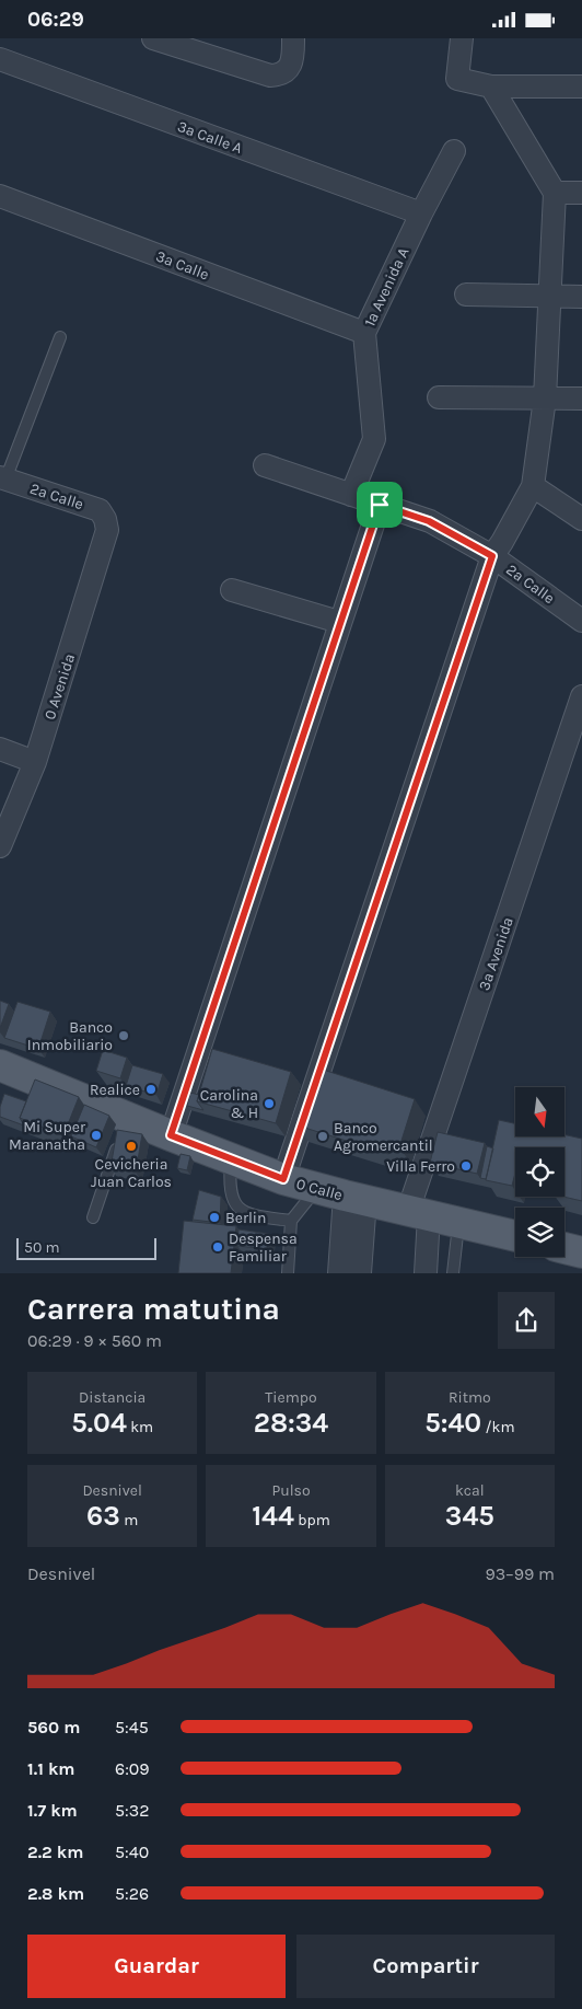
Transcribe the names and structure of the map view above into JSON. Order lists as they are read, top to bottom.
{
  "streets": {
    "main road": ["0 Calle"],
    "street": [
      "3a Calle A",
      "3a Calle",
      "1a Avenida A",
      "2a Calle",
      "0 Avenida",
      "3a Avenida"
    ]
  },
  "crossings": [
    ["3a Calle A", "1a Avenida A"],
    ["3a Calle", "1a Avenida A"],
    ["1a Avenida A", "2a Calle"],
    ["2a Calle", "0 Avenida"],
    ["3a Avenida", "0 Calle"]
  ],
  "places": [
    "Banco Inmobiliario",
    "Realice",
    "Carolina & H",
    "Mi Super Maranatha",
    "Banco Agromercantil",
    "Cevicheria Juan Carlos",
    "Villa Ferro",
    "Berlin",
    "Despensa Familiar"
  ],
  "scale_bar": "50 m",
  "north": "bottom",
  "page": {
    "status": "06:29",
    "scale": "50 m",
    "heading": ["Carrera matutina", "06:29 · 9 × 560 m"],
    "stats": [
      ["Distancia", "5.04 km"],
      ["Tiempo", "28:34"],
      ["Ritmo", "5:40 /km"],
      ["Desnivel", "63 m"],
      ["Pulso", "144 bpm"],
      ["kcal", "345"]
    ],
    "chart": ["Desnivel", "93–99 m"],
    "list": [
      {
        "name": "560 m",
        "note": "5:45"
      },
      {
        "name": "1.1 km",
        "note": "6:09"
      },
      {
        "name": "1.7 km",
        "note": "5:32"
      },
      {
        "name": "2.2 km",
        "note": "5:40"
      },
      {
        "name": "2.8 km",
        "note": "5:26"
      }
    ],
    "buttons": ["Guardar", "Compartir"]
  }
}
